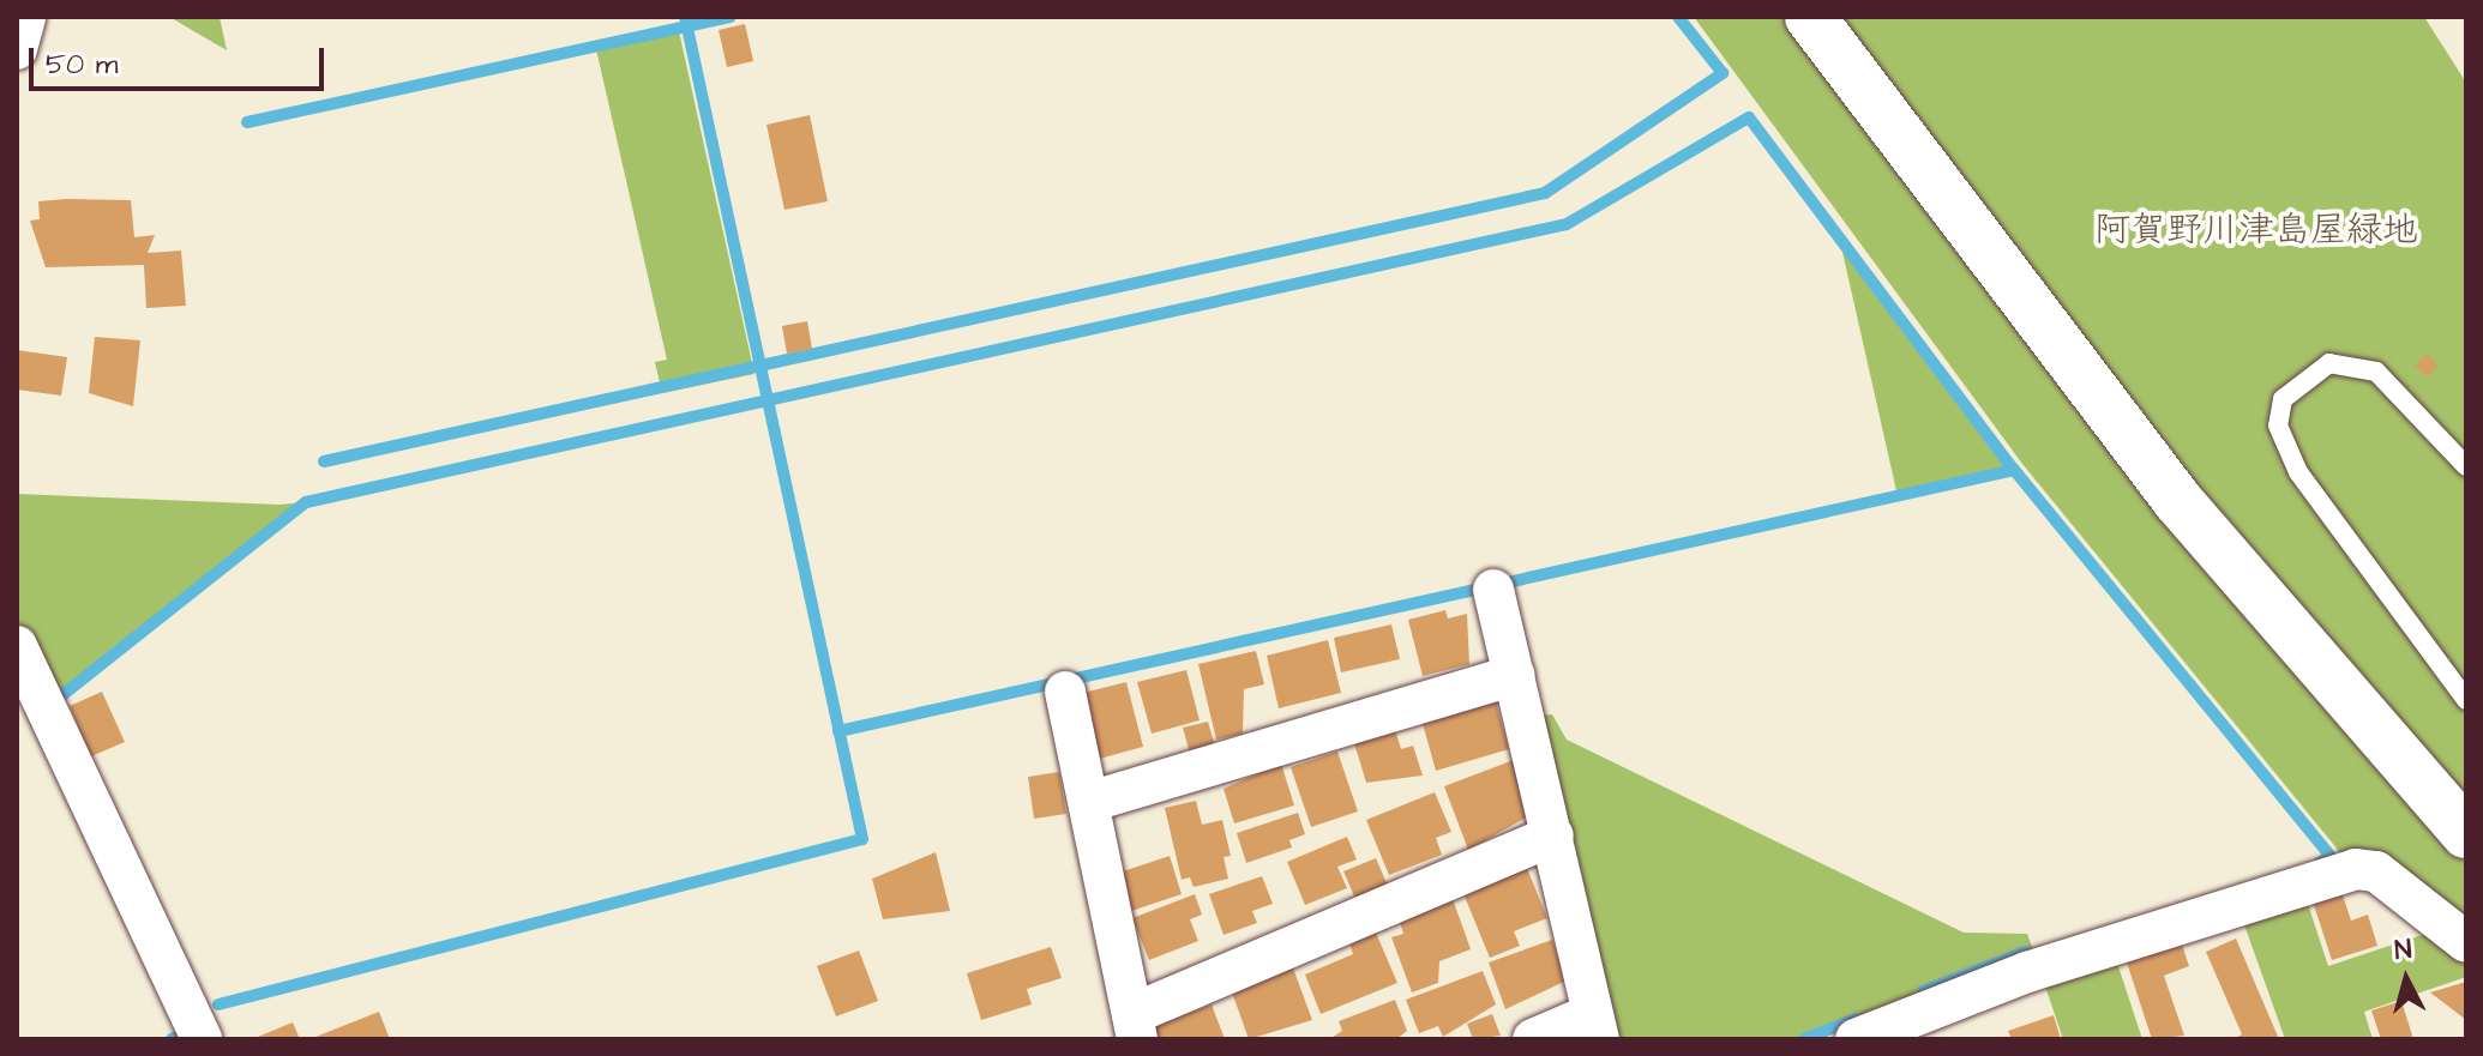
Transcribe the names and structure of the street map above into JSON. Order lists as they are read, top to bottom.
{
  "parks": ["阿賀野川津島屋緑地"],
  "scale_bar": "50 m",
  "north": "top"
}
